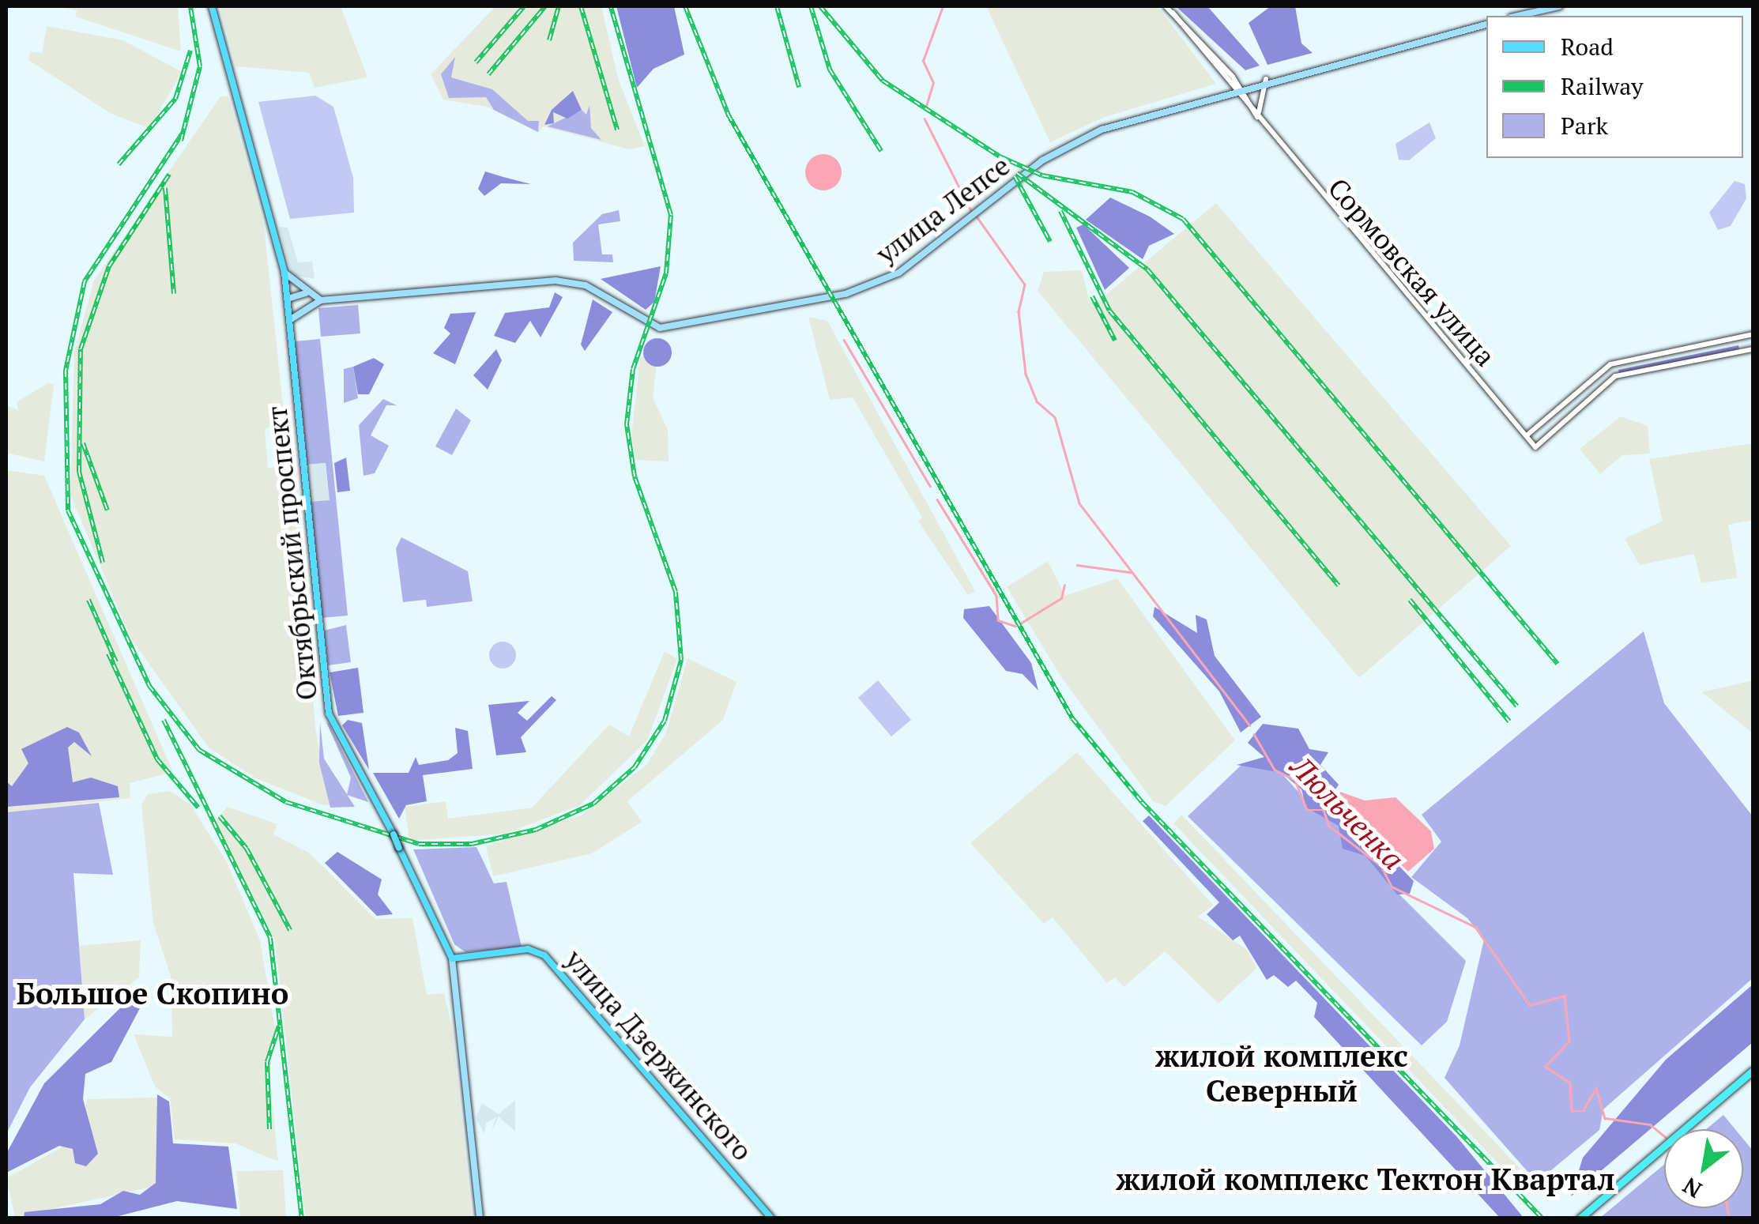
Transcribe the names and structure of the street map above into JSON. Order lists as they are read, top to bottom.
{
  "streets": {
    "main road": ["улица Лепсе", "Октябрьский проспект", "улица Дзержинского"],
    "street": ["Сормовская улица"]
  },
  "crossings": [
    ["улица Лепсе", "Сормовская улица"],
    ["улица Лепсе", "Октябрьский проспект"],
    ["Октябрьский проспект", "улица Дзержинского"]
  ],
  "districts": ["Большое Скопино", "жилой комплекс Северный", "жилой комплекс Тектон Квартал"],
  "water": ["Люльченка"],
  "legend": ["Road", "Railway", "Park"],
  "north": "bottom left"
}
